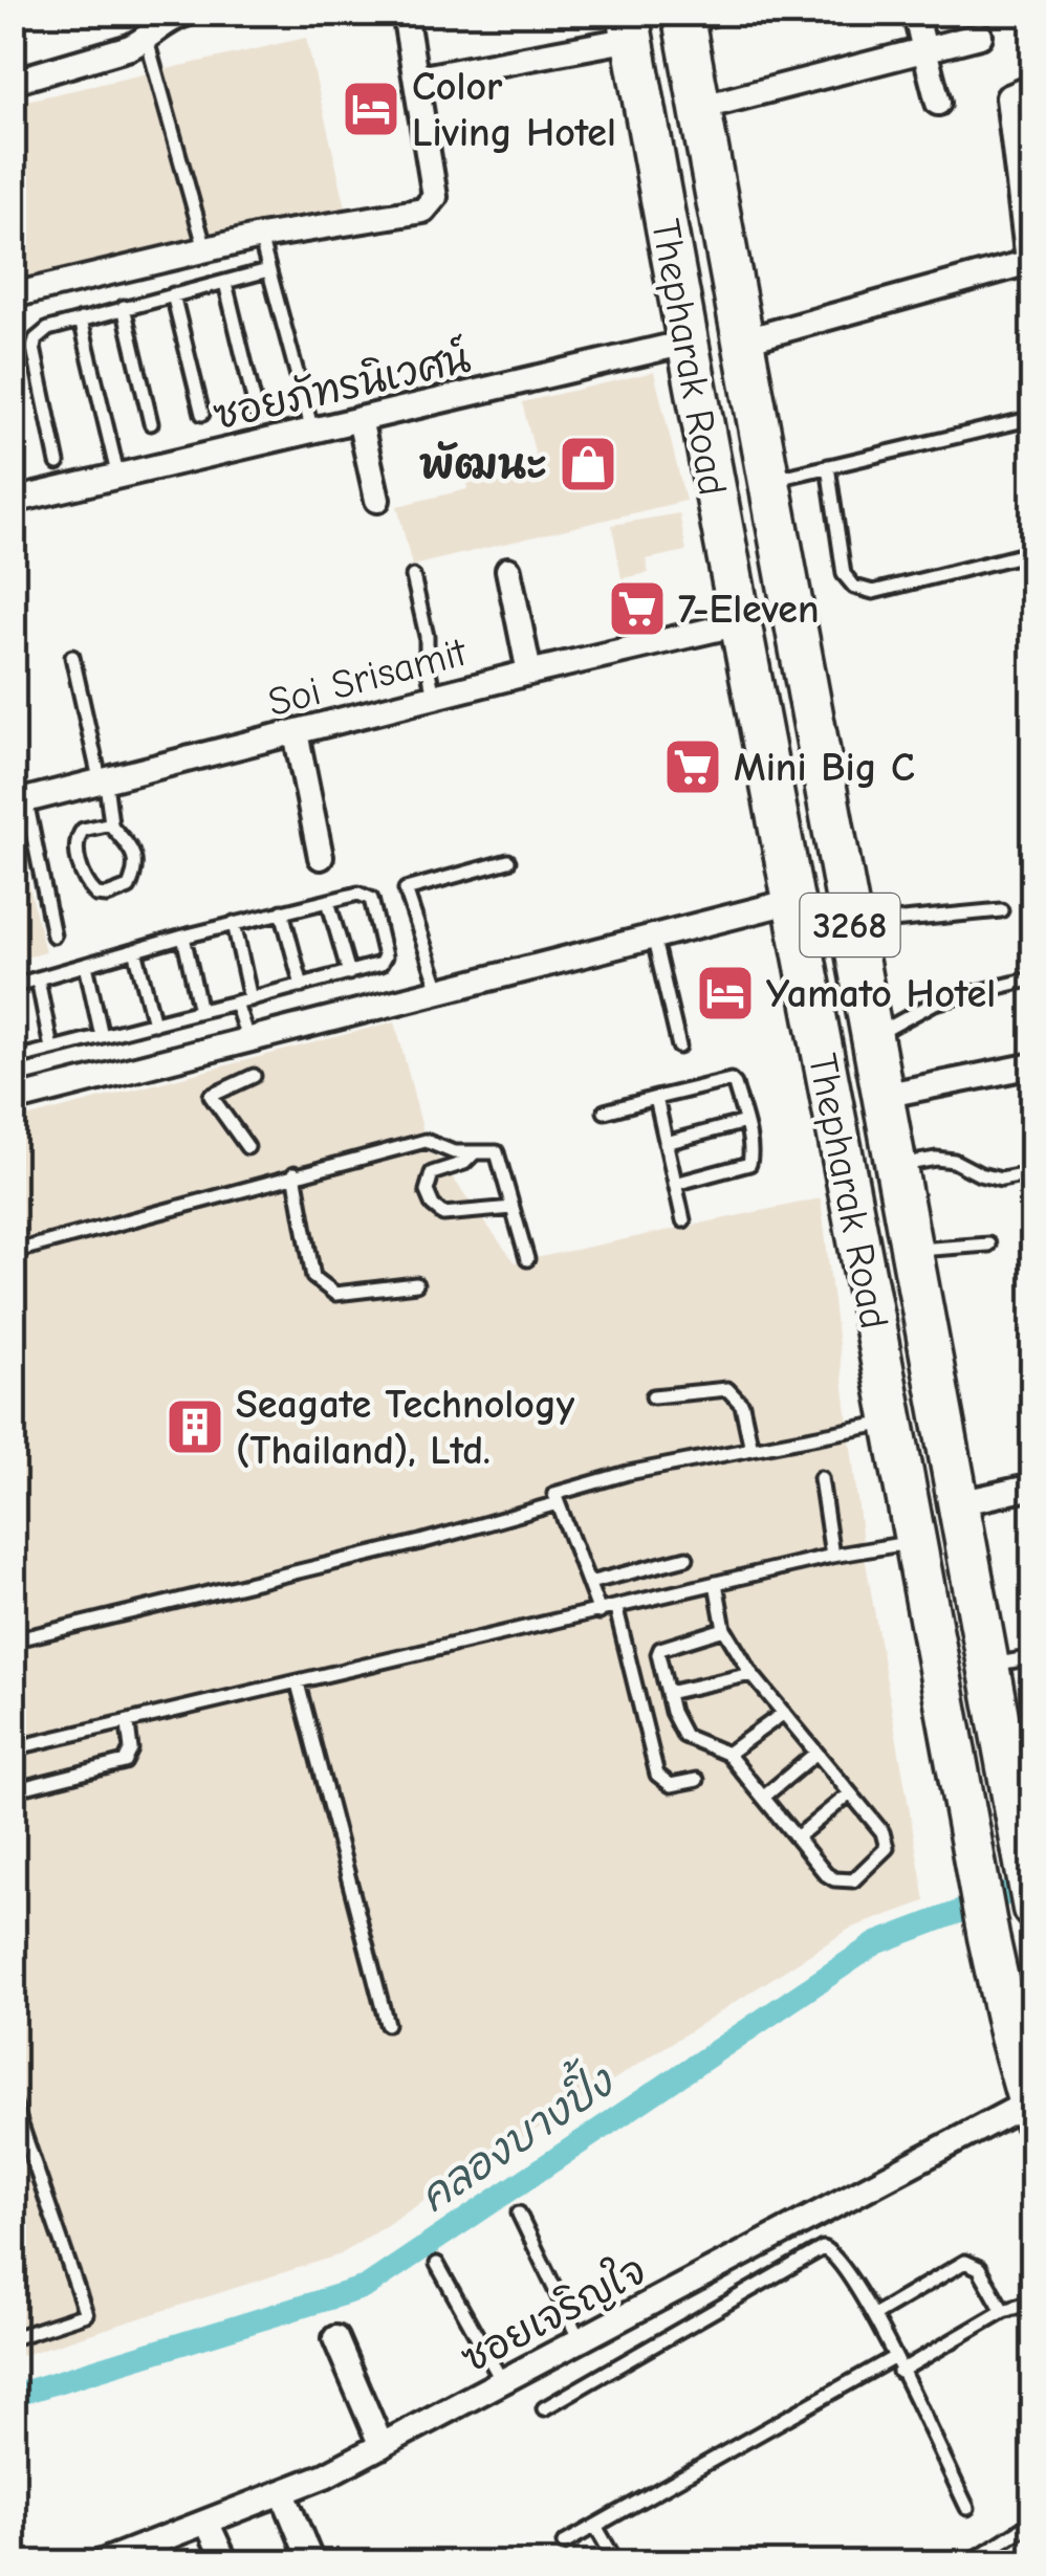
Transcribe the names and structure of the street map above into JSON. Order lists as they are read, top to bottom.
{
  "streets": {
    "main road": ["Thepharak Road", "3268"],
    "street": ["ซอยภัทรนิเวศน์", "Soi Srisamit", "ซอยเจริญใจ"]
  },
  "crossings": [
    ["Thepharak Road", "ซอยภัทรนิเวศน์"],
    ["Thepharak Road", "Soi Srisamit"],
    ["Thepharak Road", "ซอยเจริญใจ"]
  ],
  "water": ["คลองบางปิ้ง"],
  "places": {
    "hotel": ["Color Living Hotel", "Yamato Hotel"],
    "shop": ["พัฒนะ"],
    "supermarket": ["7-Eleven", "Mini Big C"],
    "building": ["Seagate Technology (Thailand), Ltd."]
  }
}
